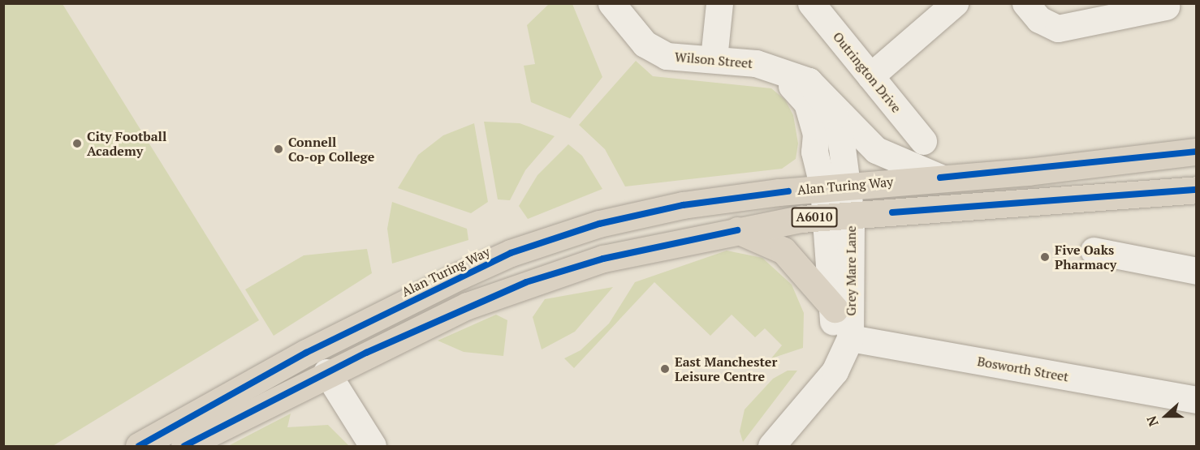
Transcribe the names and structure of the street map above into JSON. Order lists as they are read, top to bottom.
{
  "streets": {
    "highway": ["Alan Turing Way", "A6010"],
    "street": [
      "Wilson Street",
      "Outrington Drive",
      "Grey Mare Lane",
      "Bosworth Street"
    ]
  },
  "crossings": [
    ["Wilson Street", "Alan Turing Way"],
    ["A6010", "Grey Mare Lane"],
    ["Grey Mare Lane", "Bosworth Street"]
  ],
  "places": [
    "City Football Academy",
    "Connell Co-op College",
    "Five Oaks Pharmacy",
    "East Manchester Leisure Centre"
  ],
  "north": "left"
}
